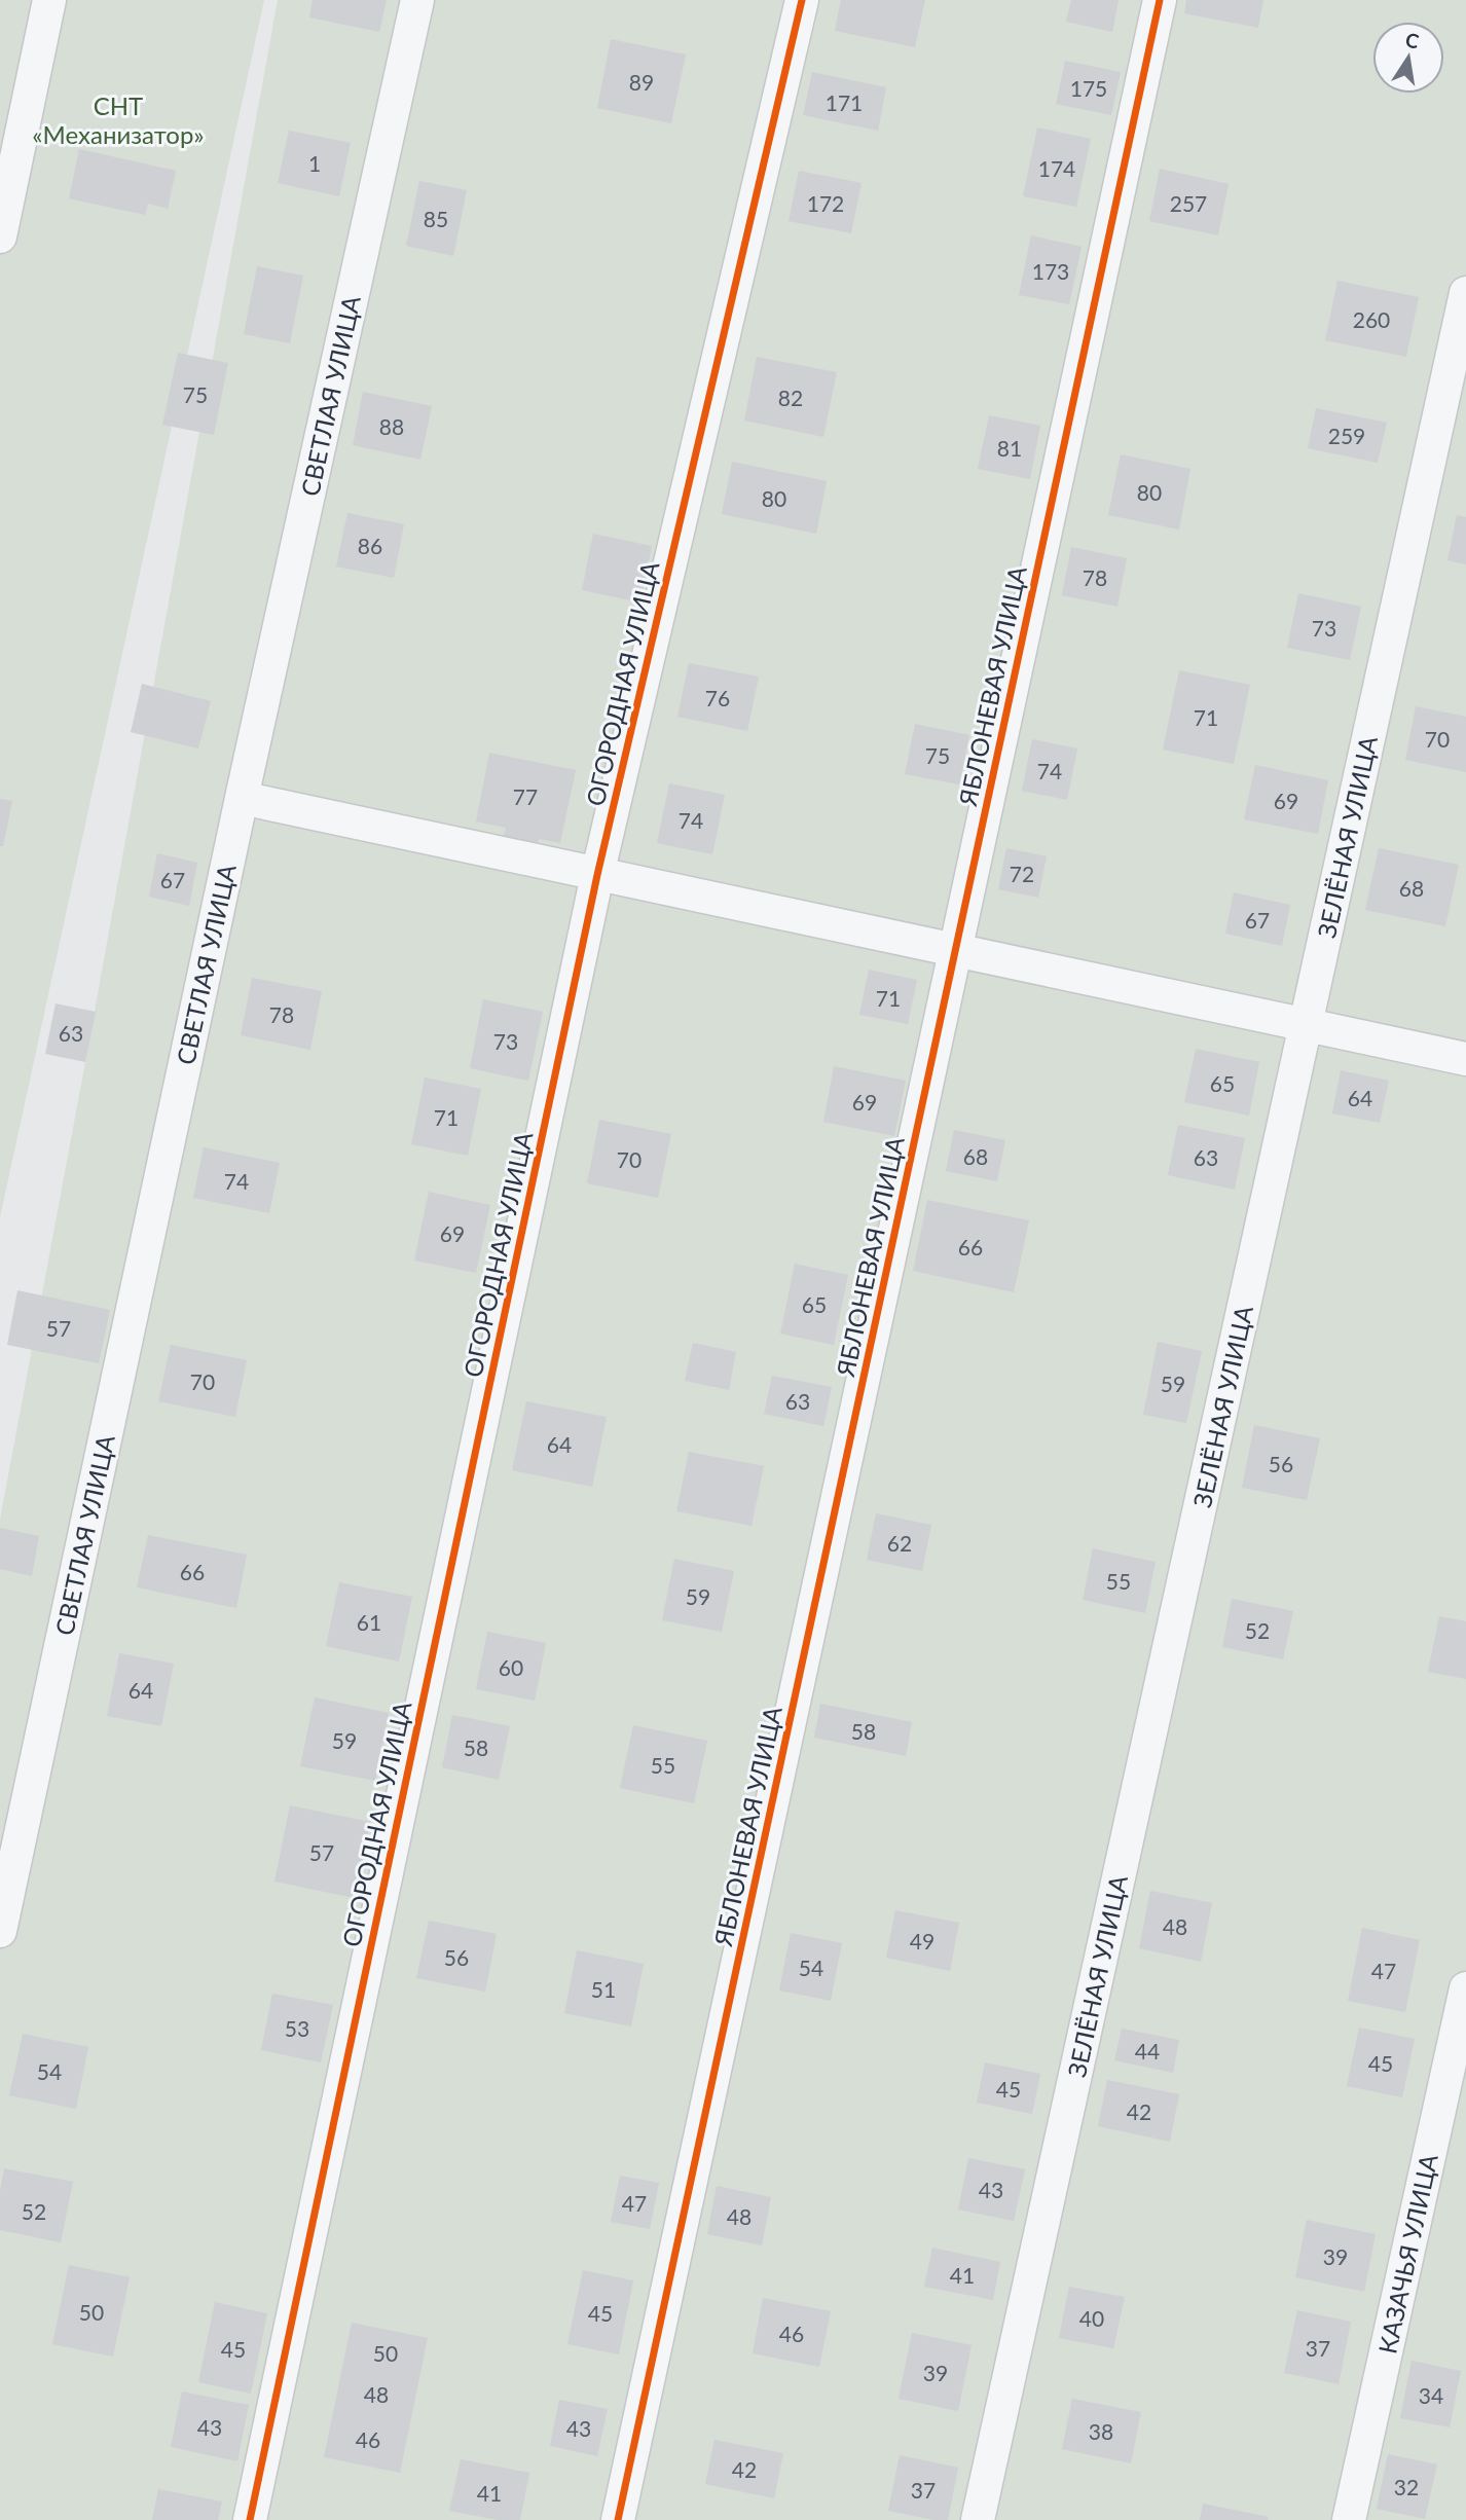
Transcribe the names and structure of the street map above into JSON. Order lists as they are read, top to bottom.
{
  "streets": {
    "street": [
      "СВЕТЛАЯ УЛИЦА",
      "ОГОРОДНАЯ УЛИЦА",
      "ЯБЛОНЕВАЯ УЛИЦА",
      "ЗЕЛЁНАЯ УЛИЦА",
      "КАЗАЧЬЯ УЛИЦА"
    ]
  },
  "parks": ["СНТ «Механизатор»"],
  "house_numbers": [
    "89",
    "175",
    "171",
    "1",
    "174",
    "172",
    "257",
    "85",
    "173",
    "260",
    "75",
    "82",
    "88",
    "259",
    "81",
    "80",
    "80",
    "86",
    "78",
    "73",
    "76",
    "71",
    "70",
    "75",
    "74",
    "77",
    "69",
    "74",
    "72",
    "67",
    "68",
    "67",
    "71",
    "78",
    "63",
    "73",
    "65",
    "64",
    "69",
    "71",
    "68",
    "63",
    "70",
    "74",
    "69",
    "66",
    "65",
    "57",
    "70",
    "59",
    "63",
    "64",
    "56",
    "62",
    "66",
    "55",
    "59",
    "61",
    "52",
    "60",
    "64",
    "58",
    "59",
    "58",
    "55",
    "57",
    "48",
    "49",
    "56",
    "54",
    "47",
    "51",
    "53",
    "44",
    "45",
    "54",
    "45",
    "42",
    "43",
    "47",
    "52",
    "48",
    "39",
    "41",
    "50",
    "45",
    "40",
    "46",
    "37",
    "45",
    "50",
    "39",
    "48",
    "34",
    "43",
    "43",
    "38",
    "46",
    "42",
    "32",
    "37",
    "41"
  ],
  "north": "top"
}
